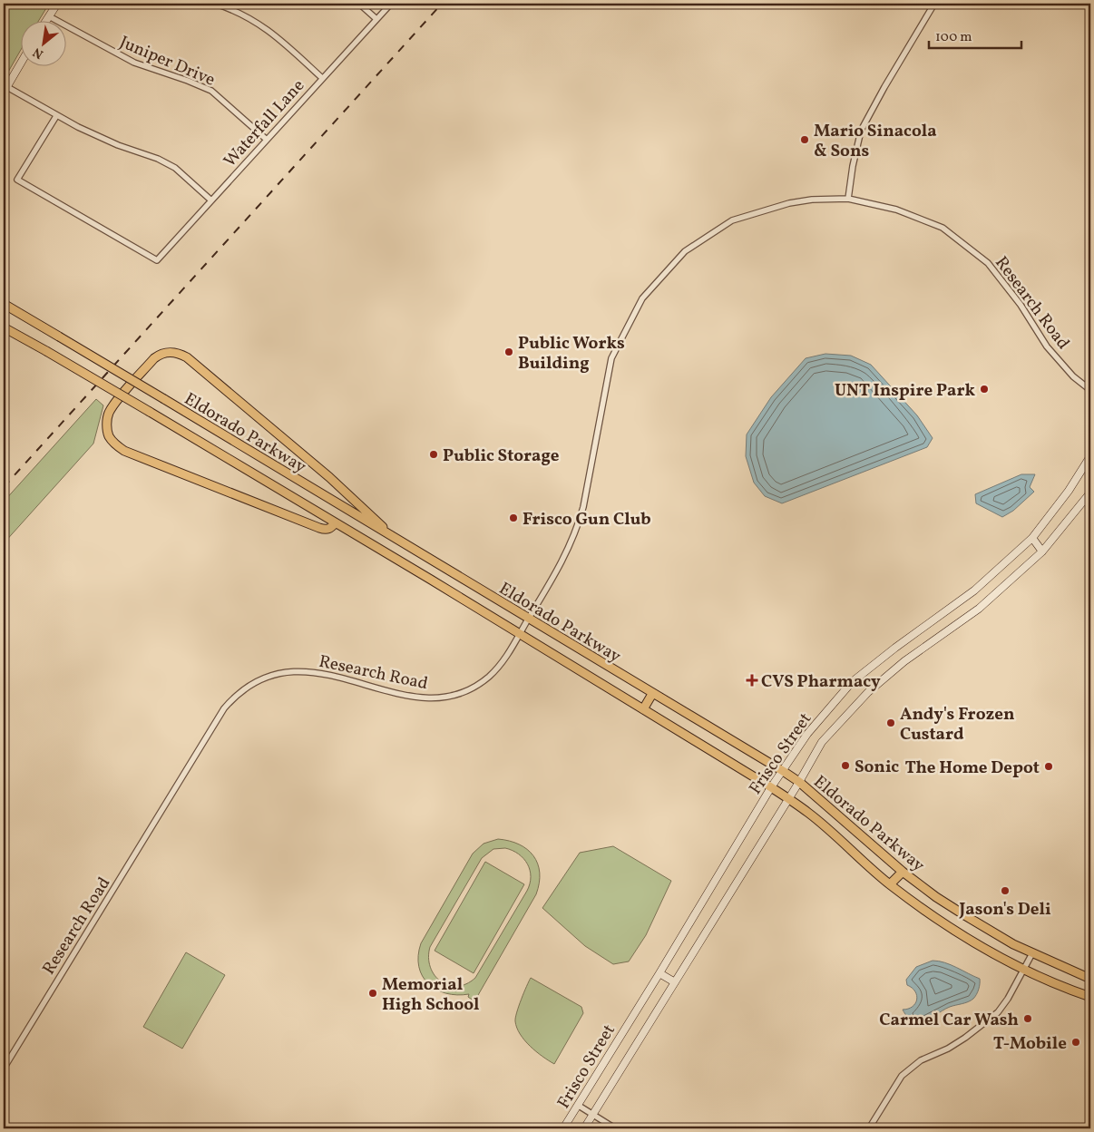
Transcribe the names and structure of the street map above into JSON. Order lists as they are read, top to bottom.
{
  "streets": {
    "main road": ["Eldorado Parkway"],
    "street": [
      "Juniper Drive",
      "Waterfall Lane",
      "Research Road",
      "Frisco Street"
    ]
  },
  "crossings": [
    ["Juniper Drive", "Waterfall Lane"],
    ["Research Road", "Eldorado Parkway"],
    ["Eldorado Parkway", "Frisco Street"]
  ],
  "places": {
    "other": [
      "Mario Sinacola & Sons",
      "Public Works Building",
      "UNT Inspire Park",
      "Public Storage",
      "Frisco Gun Club",
      "Andy's Frozen Custard",
      "Sonic",
      "The Home Depot",
      "Jason's Deli",
      "Memorial High School",
      "Carmel Car Wash",
      "T-Mobile"
    ],
    "health": ["CVS Pharmacy"]
  },
  "scale_bar": "100 m",
  "north": "bottom left"
}
